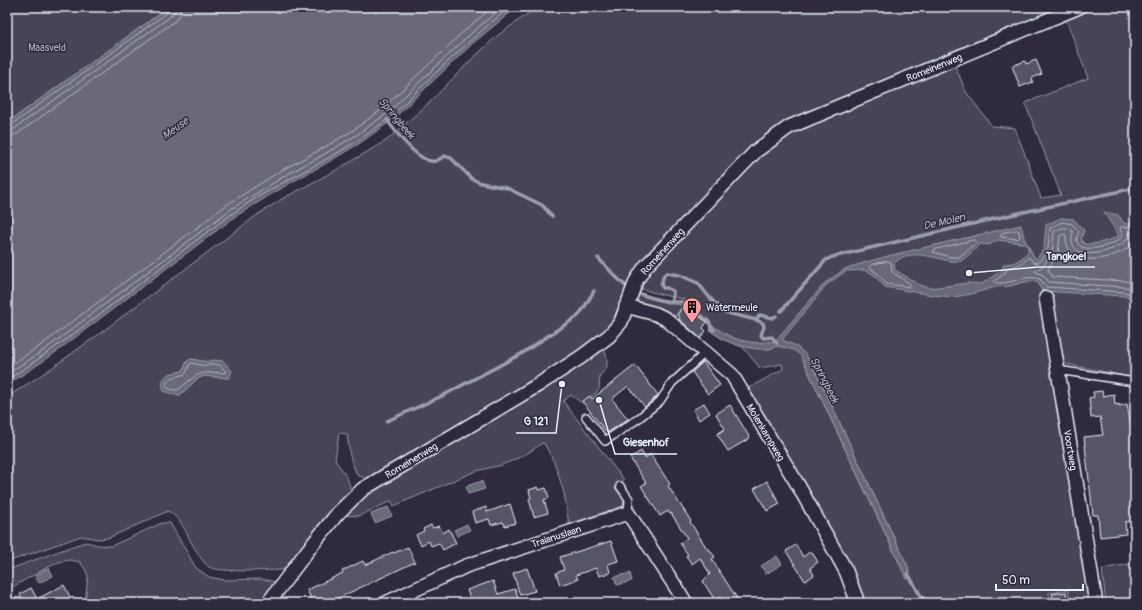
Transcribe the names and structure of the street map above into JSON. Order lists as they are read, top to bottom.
{
  "streets": {
    "street": [
      "Romeinenweg",
      "Molenkampweg",
      "Voortweg",
      "Traianuslaan"
    ]
  },
  "crossings": [
    ["Romeinenweg", "Molenkampweg"]
  ],
  "water": ["Springbeek", "Meuse", "De Molen"],
  "parks": ["Maasveld"],
  "places": {
    "other": ["Tangkoel", "G 121", "Giesenhof"],
    "building": ["Watermeule"]
  },
  "scale_bar": "50 m"
}
